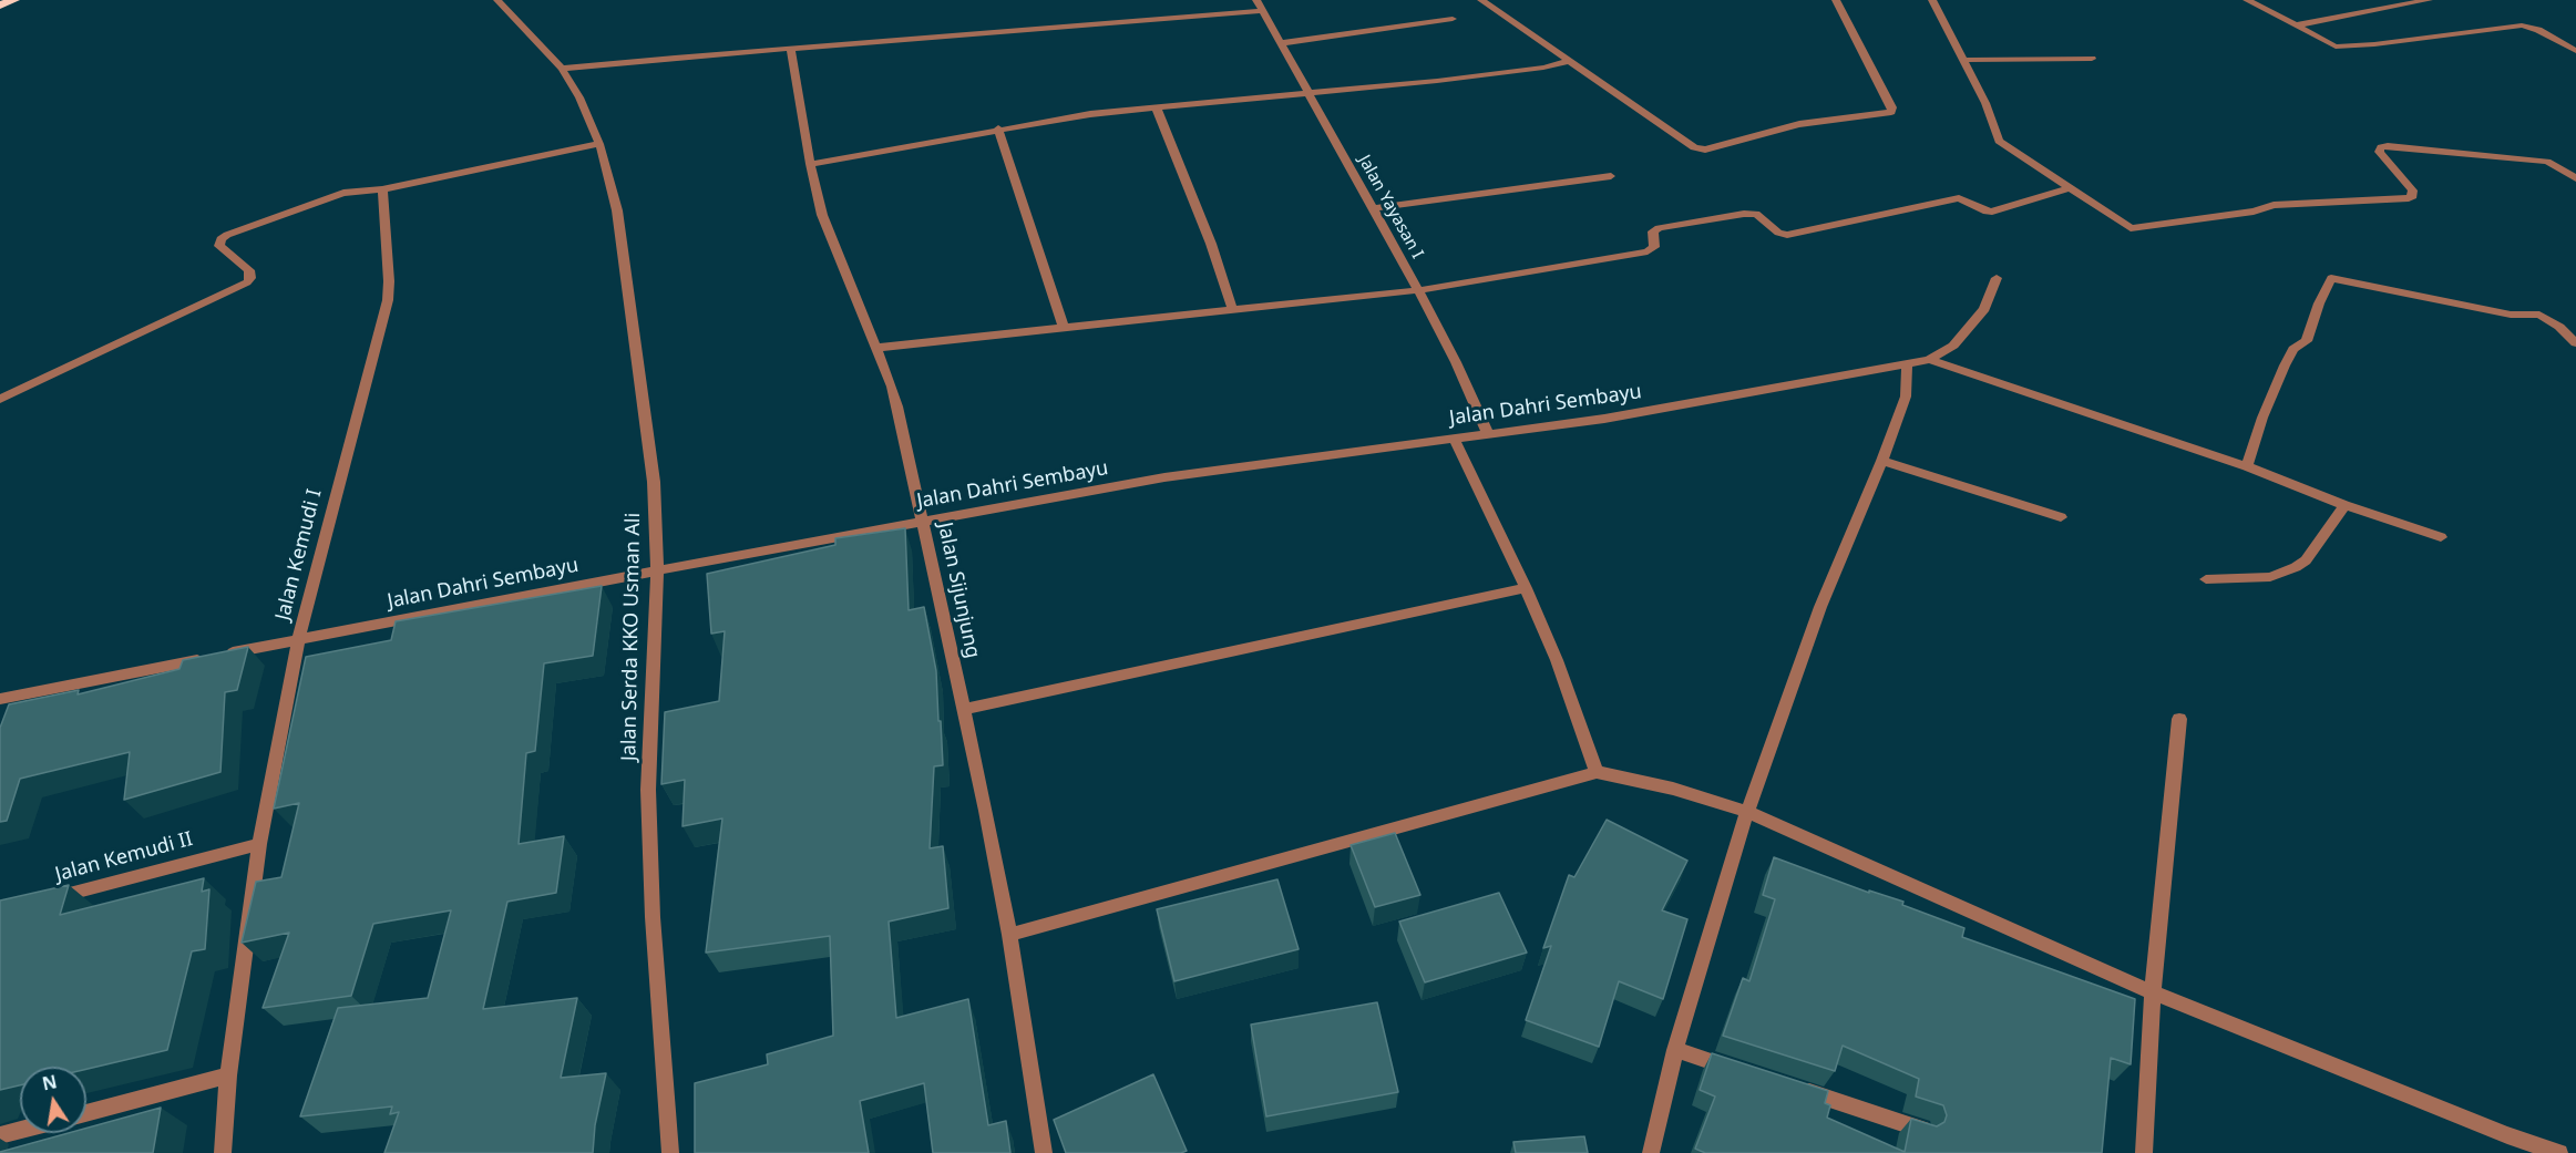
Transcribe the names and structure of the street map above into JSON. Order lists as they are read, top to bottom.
{
  "streets": {
    "street": [
      "Jalan Yayasan I",
      "Jalan Dahri Sembayu",
      "Jalan Kemudi I",
      "Jalan Sijunjung",
      "Jalan Serda KKO Usman Ali",
      "Jalan Kemudi II"
    ]
  },
  "crossings": [
    ["Jalan Yayasan I", "Jalan Dahri Sembayu"],
    ["Jalan Dahri Sembayu", "Jalan Kemudi I"],
    ["Jalan Dahri Sembayu", "Jalan Sijunjung"],
    ["Jalan Dahri Sembayu", "Jalan Serda KKO Usman Ali"],
    ["Jalan Kemudi I", "Jalan Kemudi II"]
  ],
  "north": "top"
}
